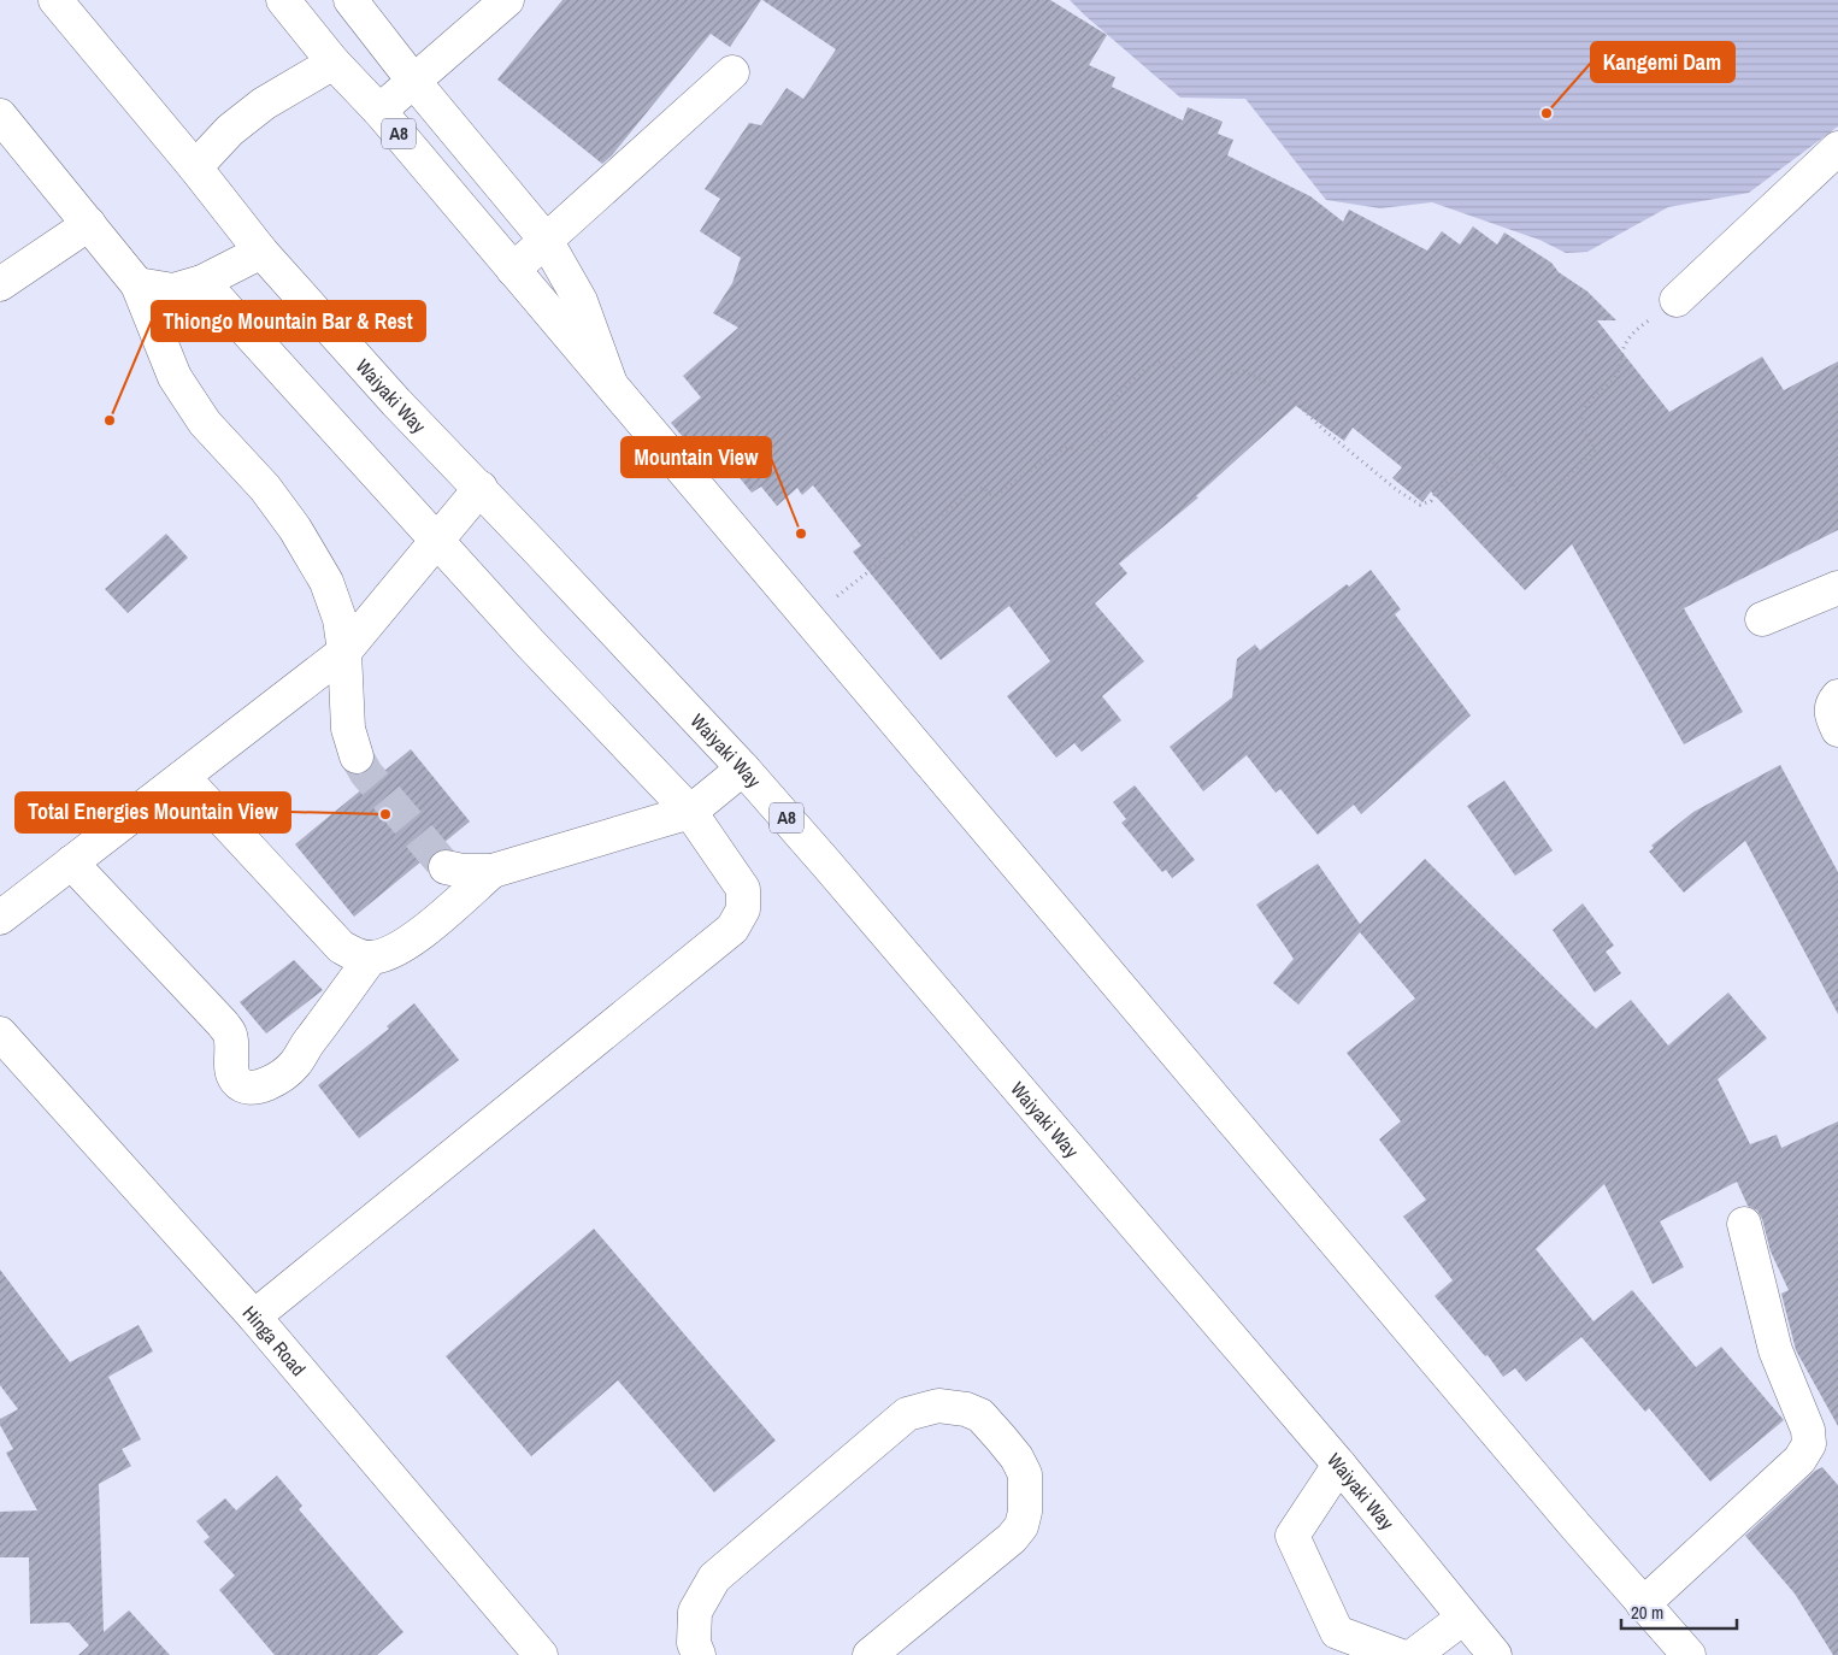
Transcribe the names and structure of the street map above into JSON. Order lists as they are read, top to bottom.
{
  "streets": {
    "main road": ["A8", "Waiyaki Way", "Hinga Road"]
  },
  "places": [
    "Kangemi Dam",
    "Thiongo Mountain Bar & Rest",
    "Mountain View",
    "Total Energies Mountain View"
  ],
  "scale_bar": "20 m"
}
